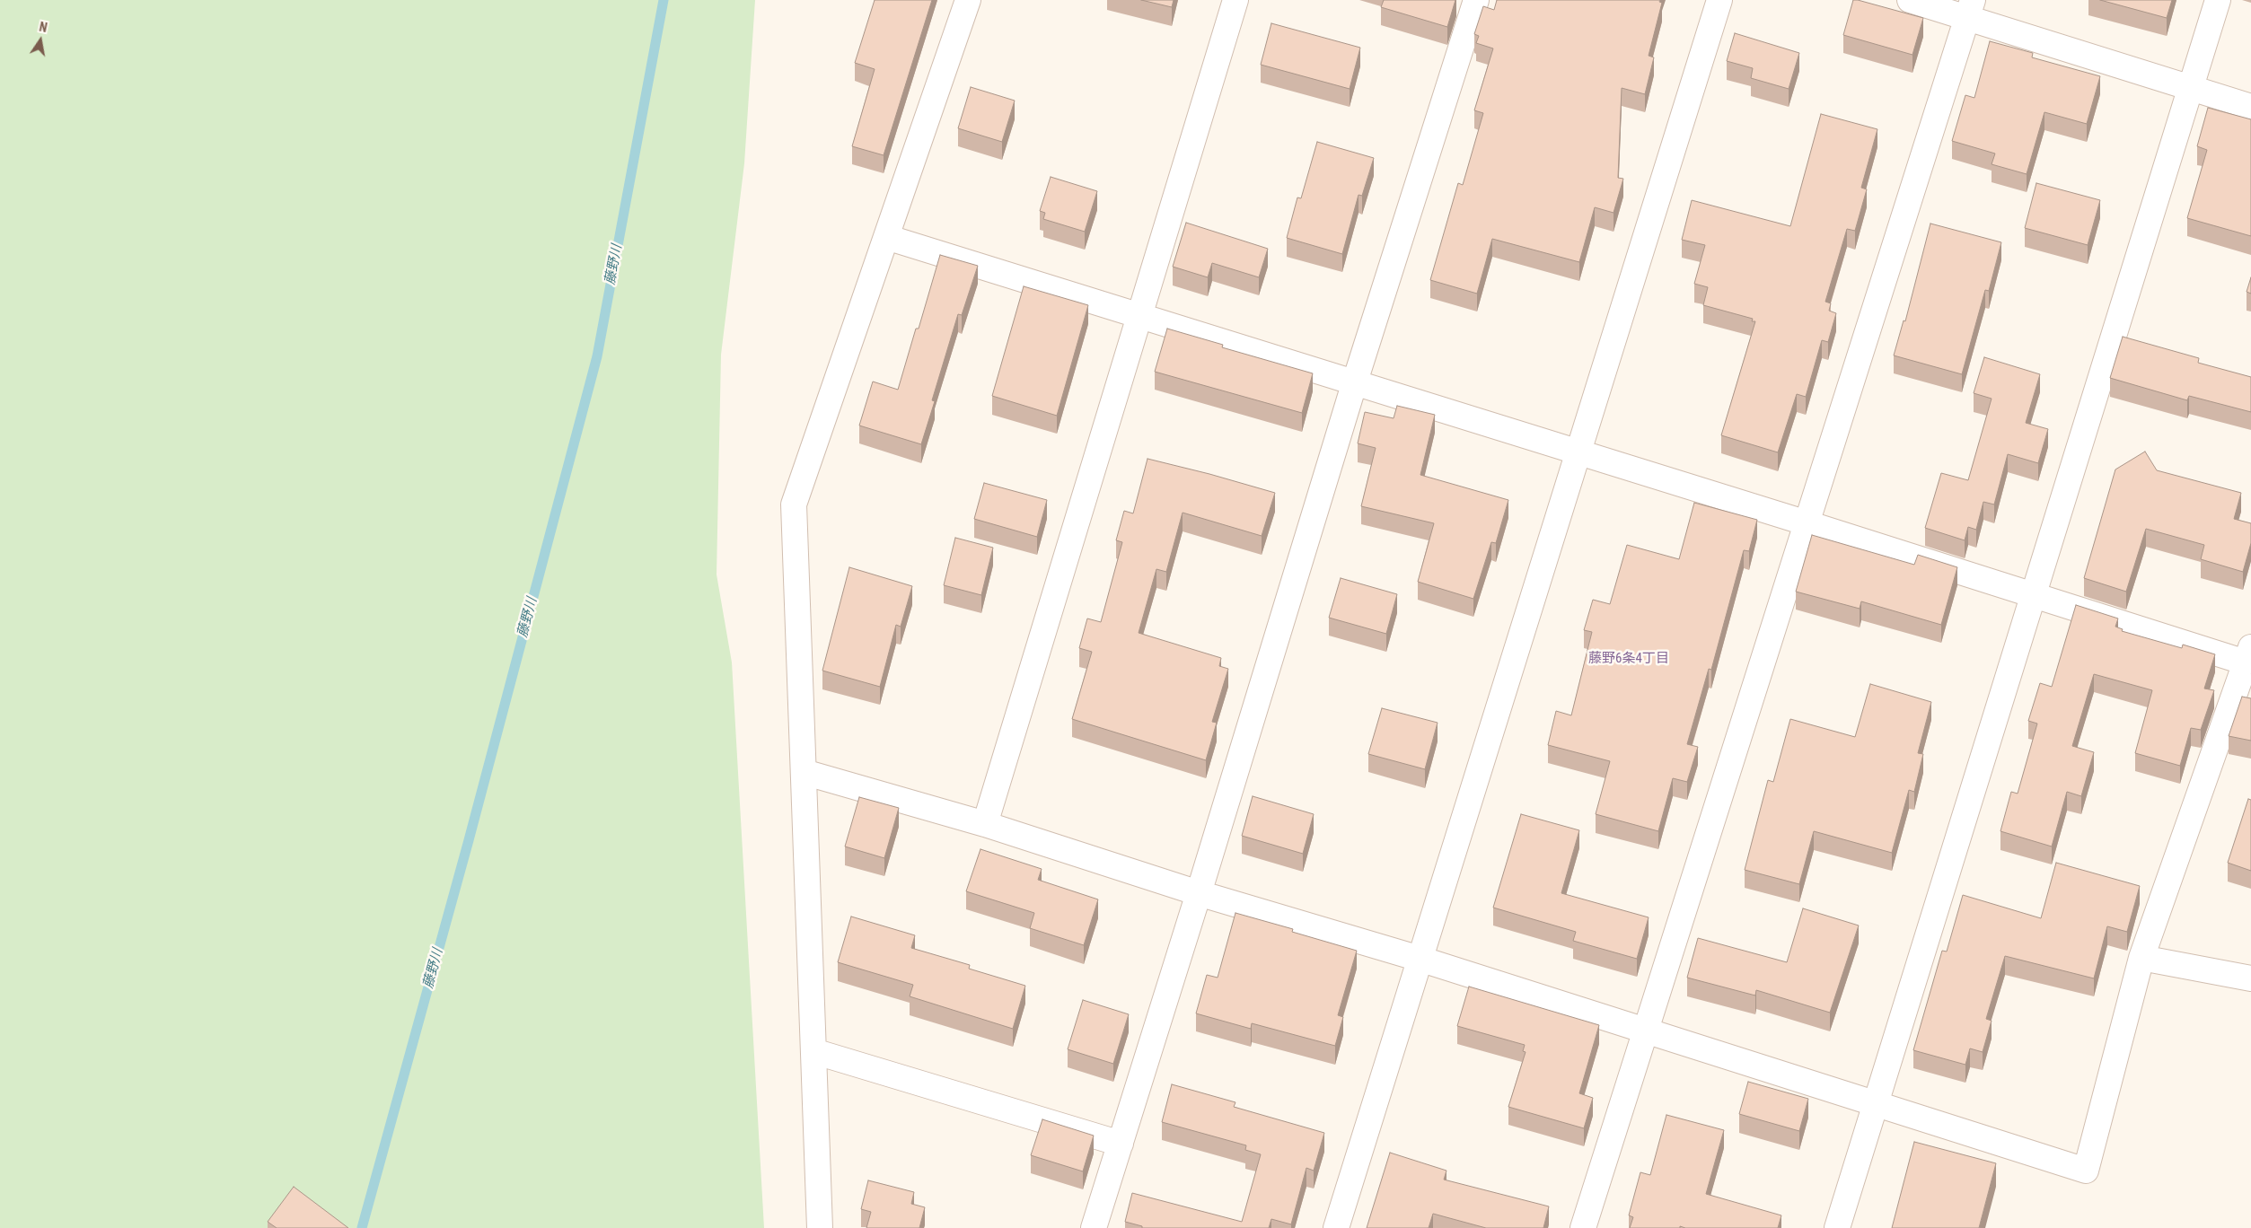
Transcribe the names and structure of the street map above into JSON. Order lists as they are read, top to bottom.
{
  "districts": ["藤野6条4丁目"],
  "water": ["藤野川"],
  "north": "top"
}
